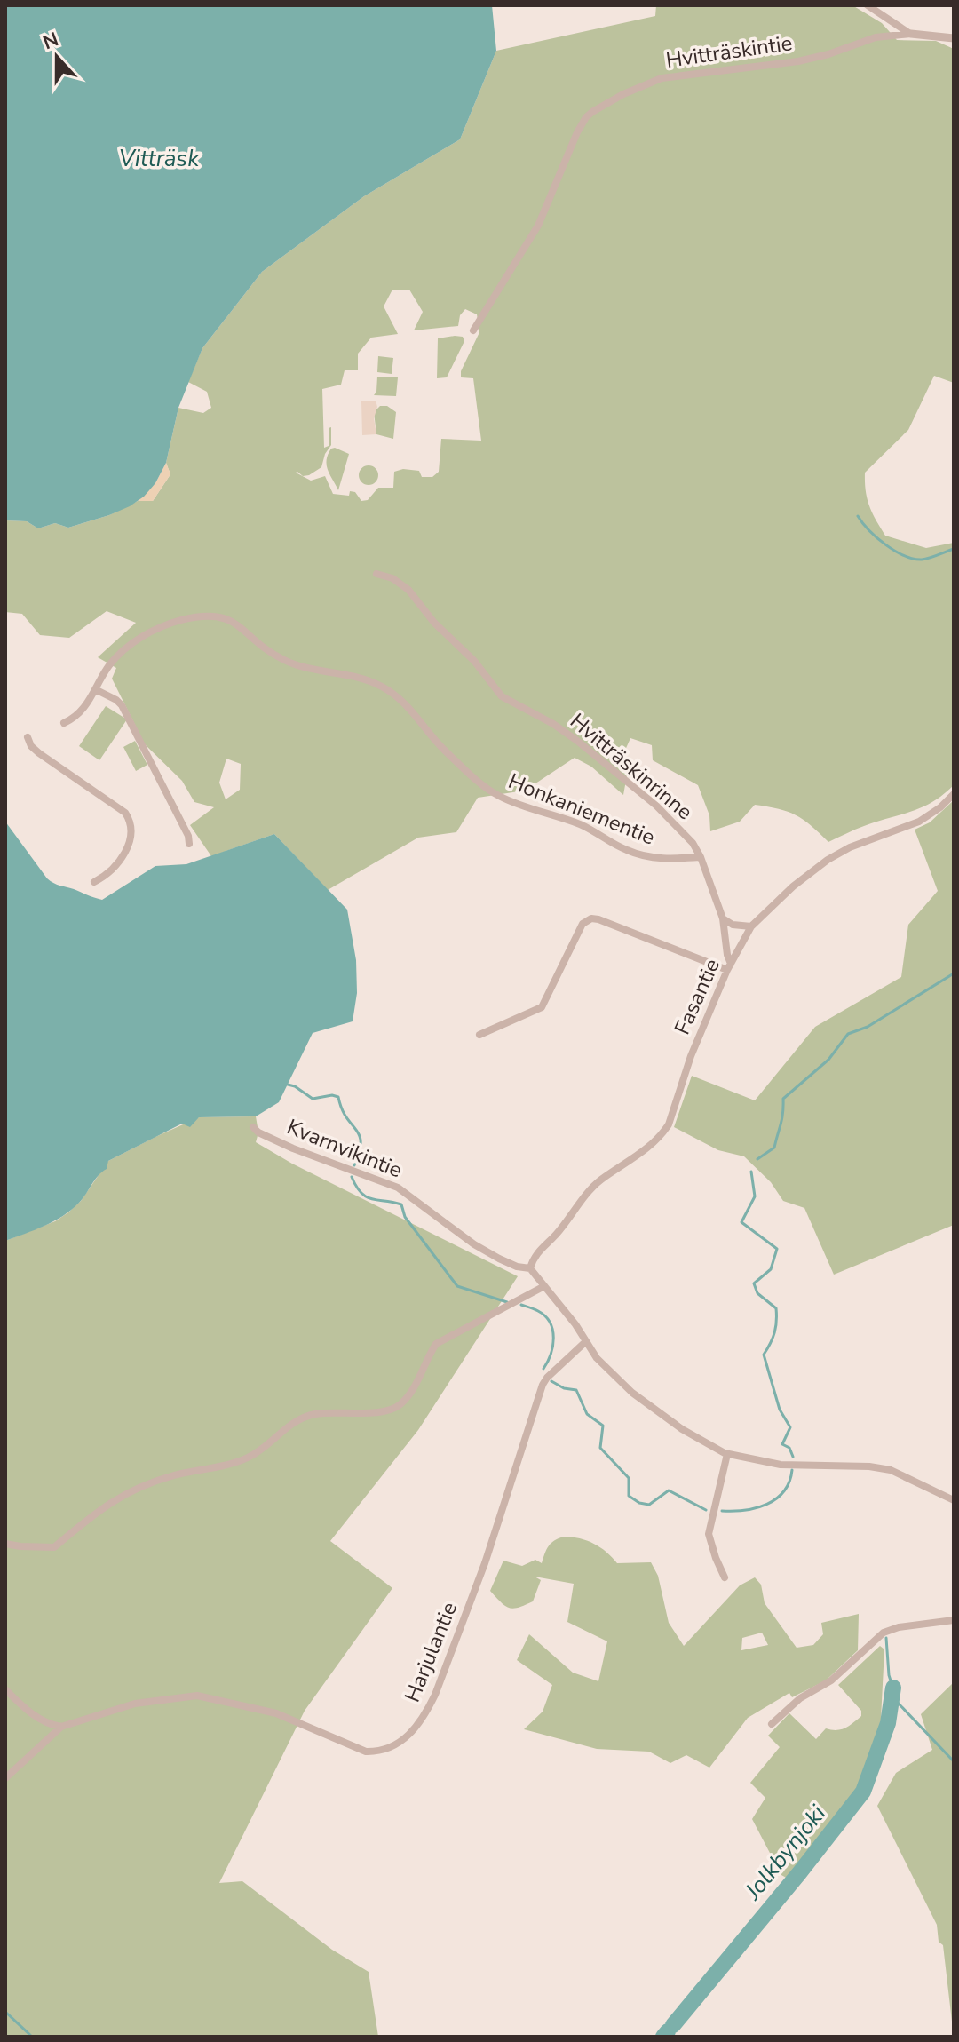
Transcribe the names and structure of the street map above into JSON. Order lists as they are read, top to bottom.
{
  "streets": {
    "street": [
      "Hvitträskintie",
      "Hvitträskinrinne",
      "Honkaniementie",
      "Fasantie",
      "Kvarnvikintie",
      "Harjulantie"
    ]
  },
  "crossings": [
    ["Hvitträskinrinne", "Honkaniementie"],
    ["Fasantie", "Kvarnvikintie"]
  ],
  "water": ["Vitträsk", "Jolkbynjoki"],
  "north": "top"
}
